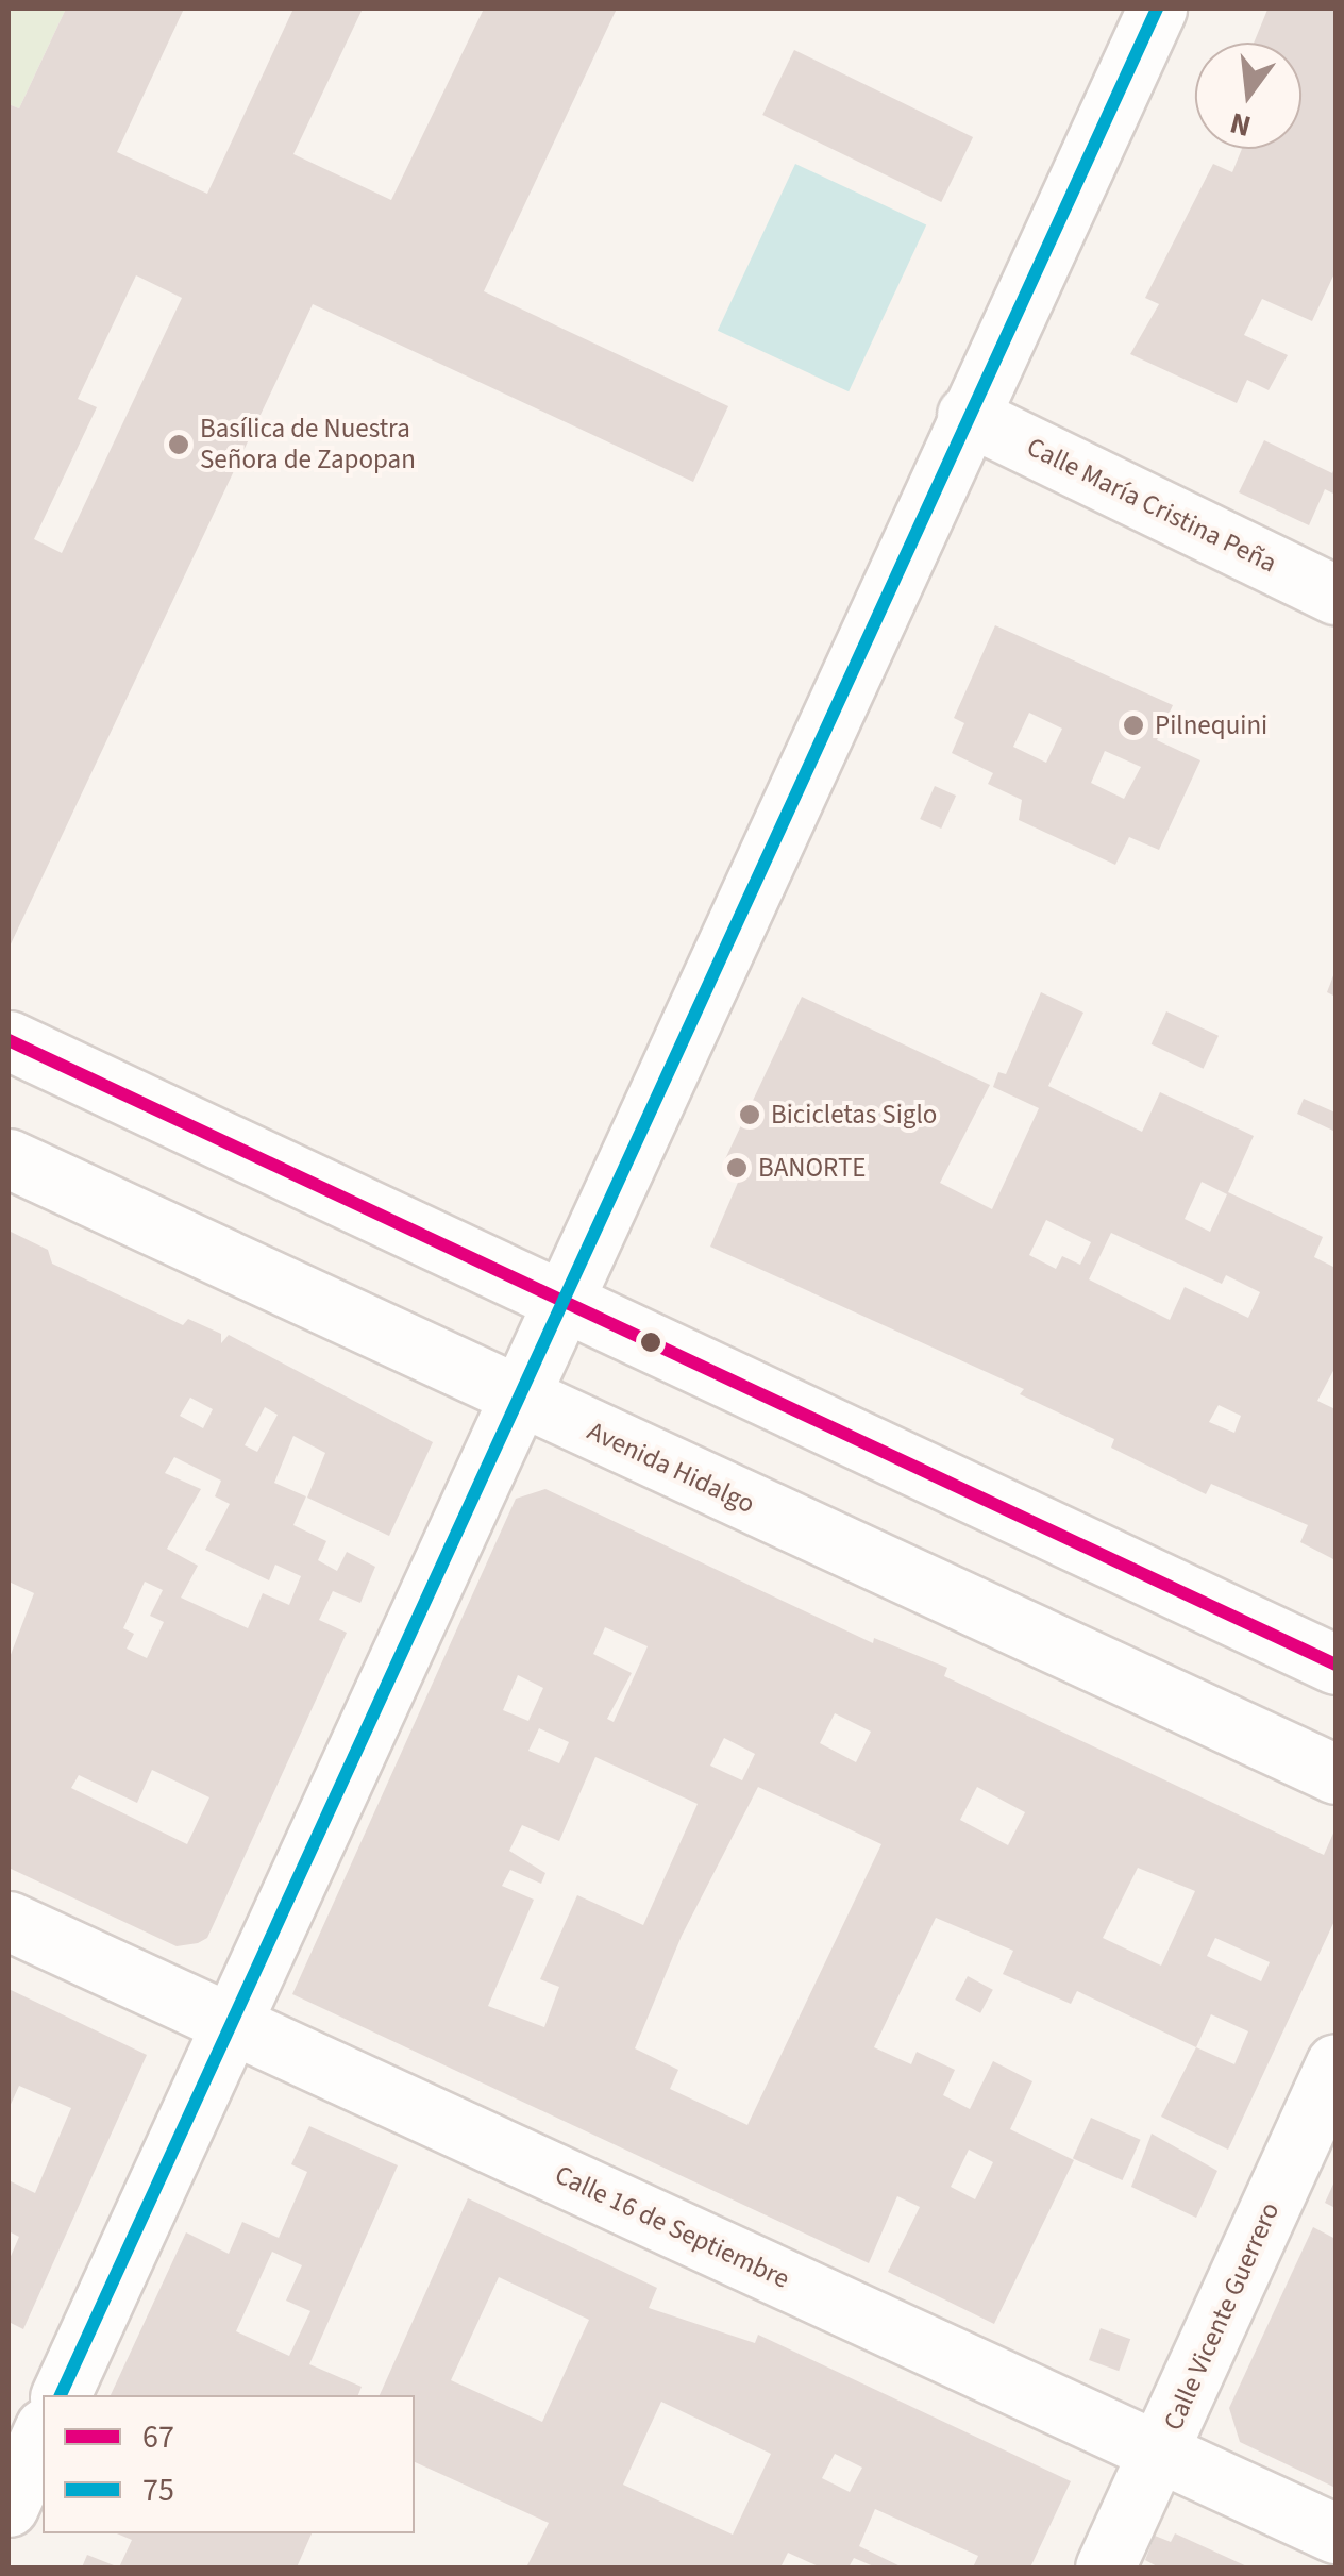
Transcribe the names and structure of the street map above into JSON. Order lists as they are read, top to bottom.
{
  "streets": {
    "street": [
      "Calle María Cristina Peña",
      "Avenida Hidalgo",
      "Calle 16 de Septiembre",
      "Calle Vicente Guerrero"
    ]
  },
  "crossings": [
    ["Calle 16 de Septiembre", "Calle Vicente Guerrero"]
  ],
  "places": [
    "Basílica de Nuestra Señora de Zapopan",
    "Pilnequini",
    "Bicicletas Siglo",
    "BANORTE"
  ],
  "lines": ["transit line 75", "transit line 67"],
  "legend": ["67", "75"],
  "north": "bottom"
}
